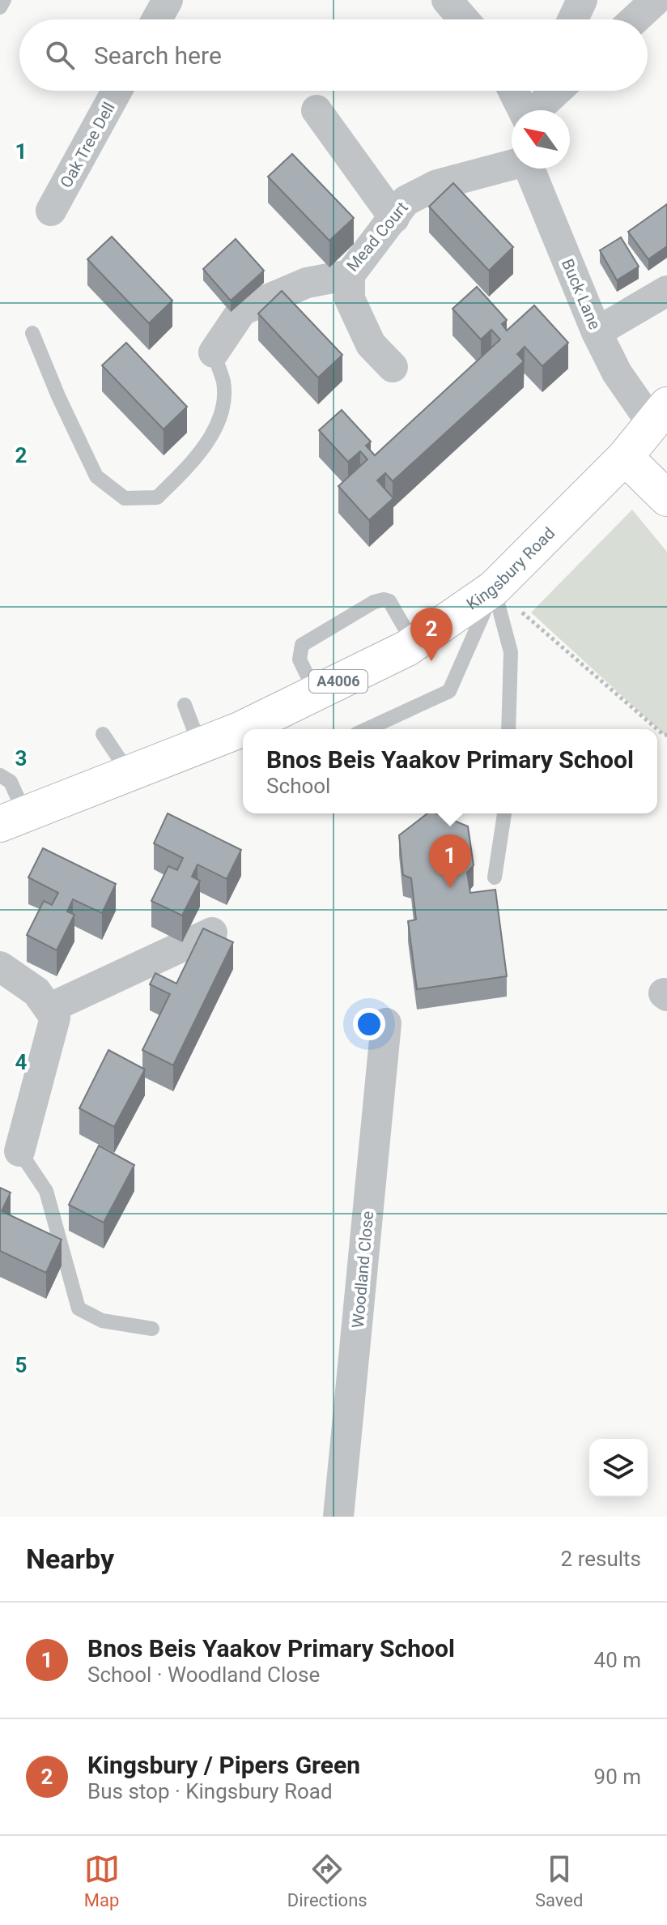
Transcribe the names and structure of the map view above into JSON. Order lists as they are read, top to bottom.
{
  "streets": {
    "main road": ["Kingsbury Road", "A4006"],
    "street": [
      "Oak Tree Dell",
      "Mead Court",
      "Buck Lane",
      "Woodland Close"
    ]
  },
  "crossings": [
    ["Buck Lane", "Kingsbury Road"]
  ],
  "north": "top left",
  "page": {
    "search": "Search here",
    "pins": ["2", "1"],
    "popup": ["Bnos Beis Yaakov Primary School", "School"],
    "heading": ["Nearby", "2 results"],
    "list": [
      {
        "mark": "1",
        "name": "Bnos Beis Yaakov Primary School",
        "note": "School · Woodland Close",
        "value": "40 m"
      },
      {
        "mark": "2",
        "name": "Kingsbury / Pipers Green",
        "note": "Bus stop · Kingsbury Road",
        "value": "90 m"
      }
    ],
    "nav": ["Map", "Directions", "Saved"]
  },
  "grid": {
    "rows": [
      "1",
      "2",
      "3",
      "4",
      "5"
    ]
  }
}
